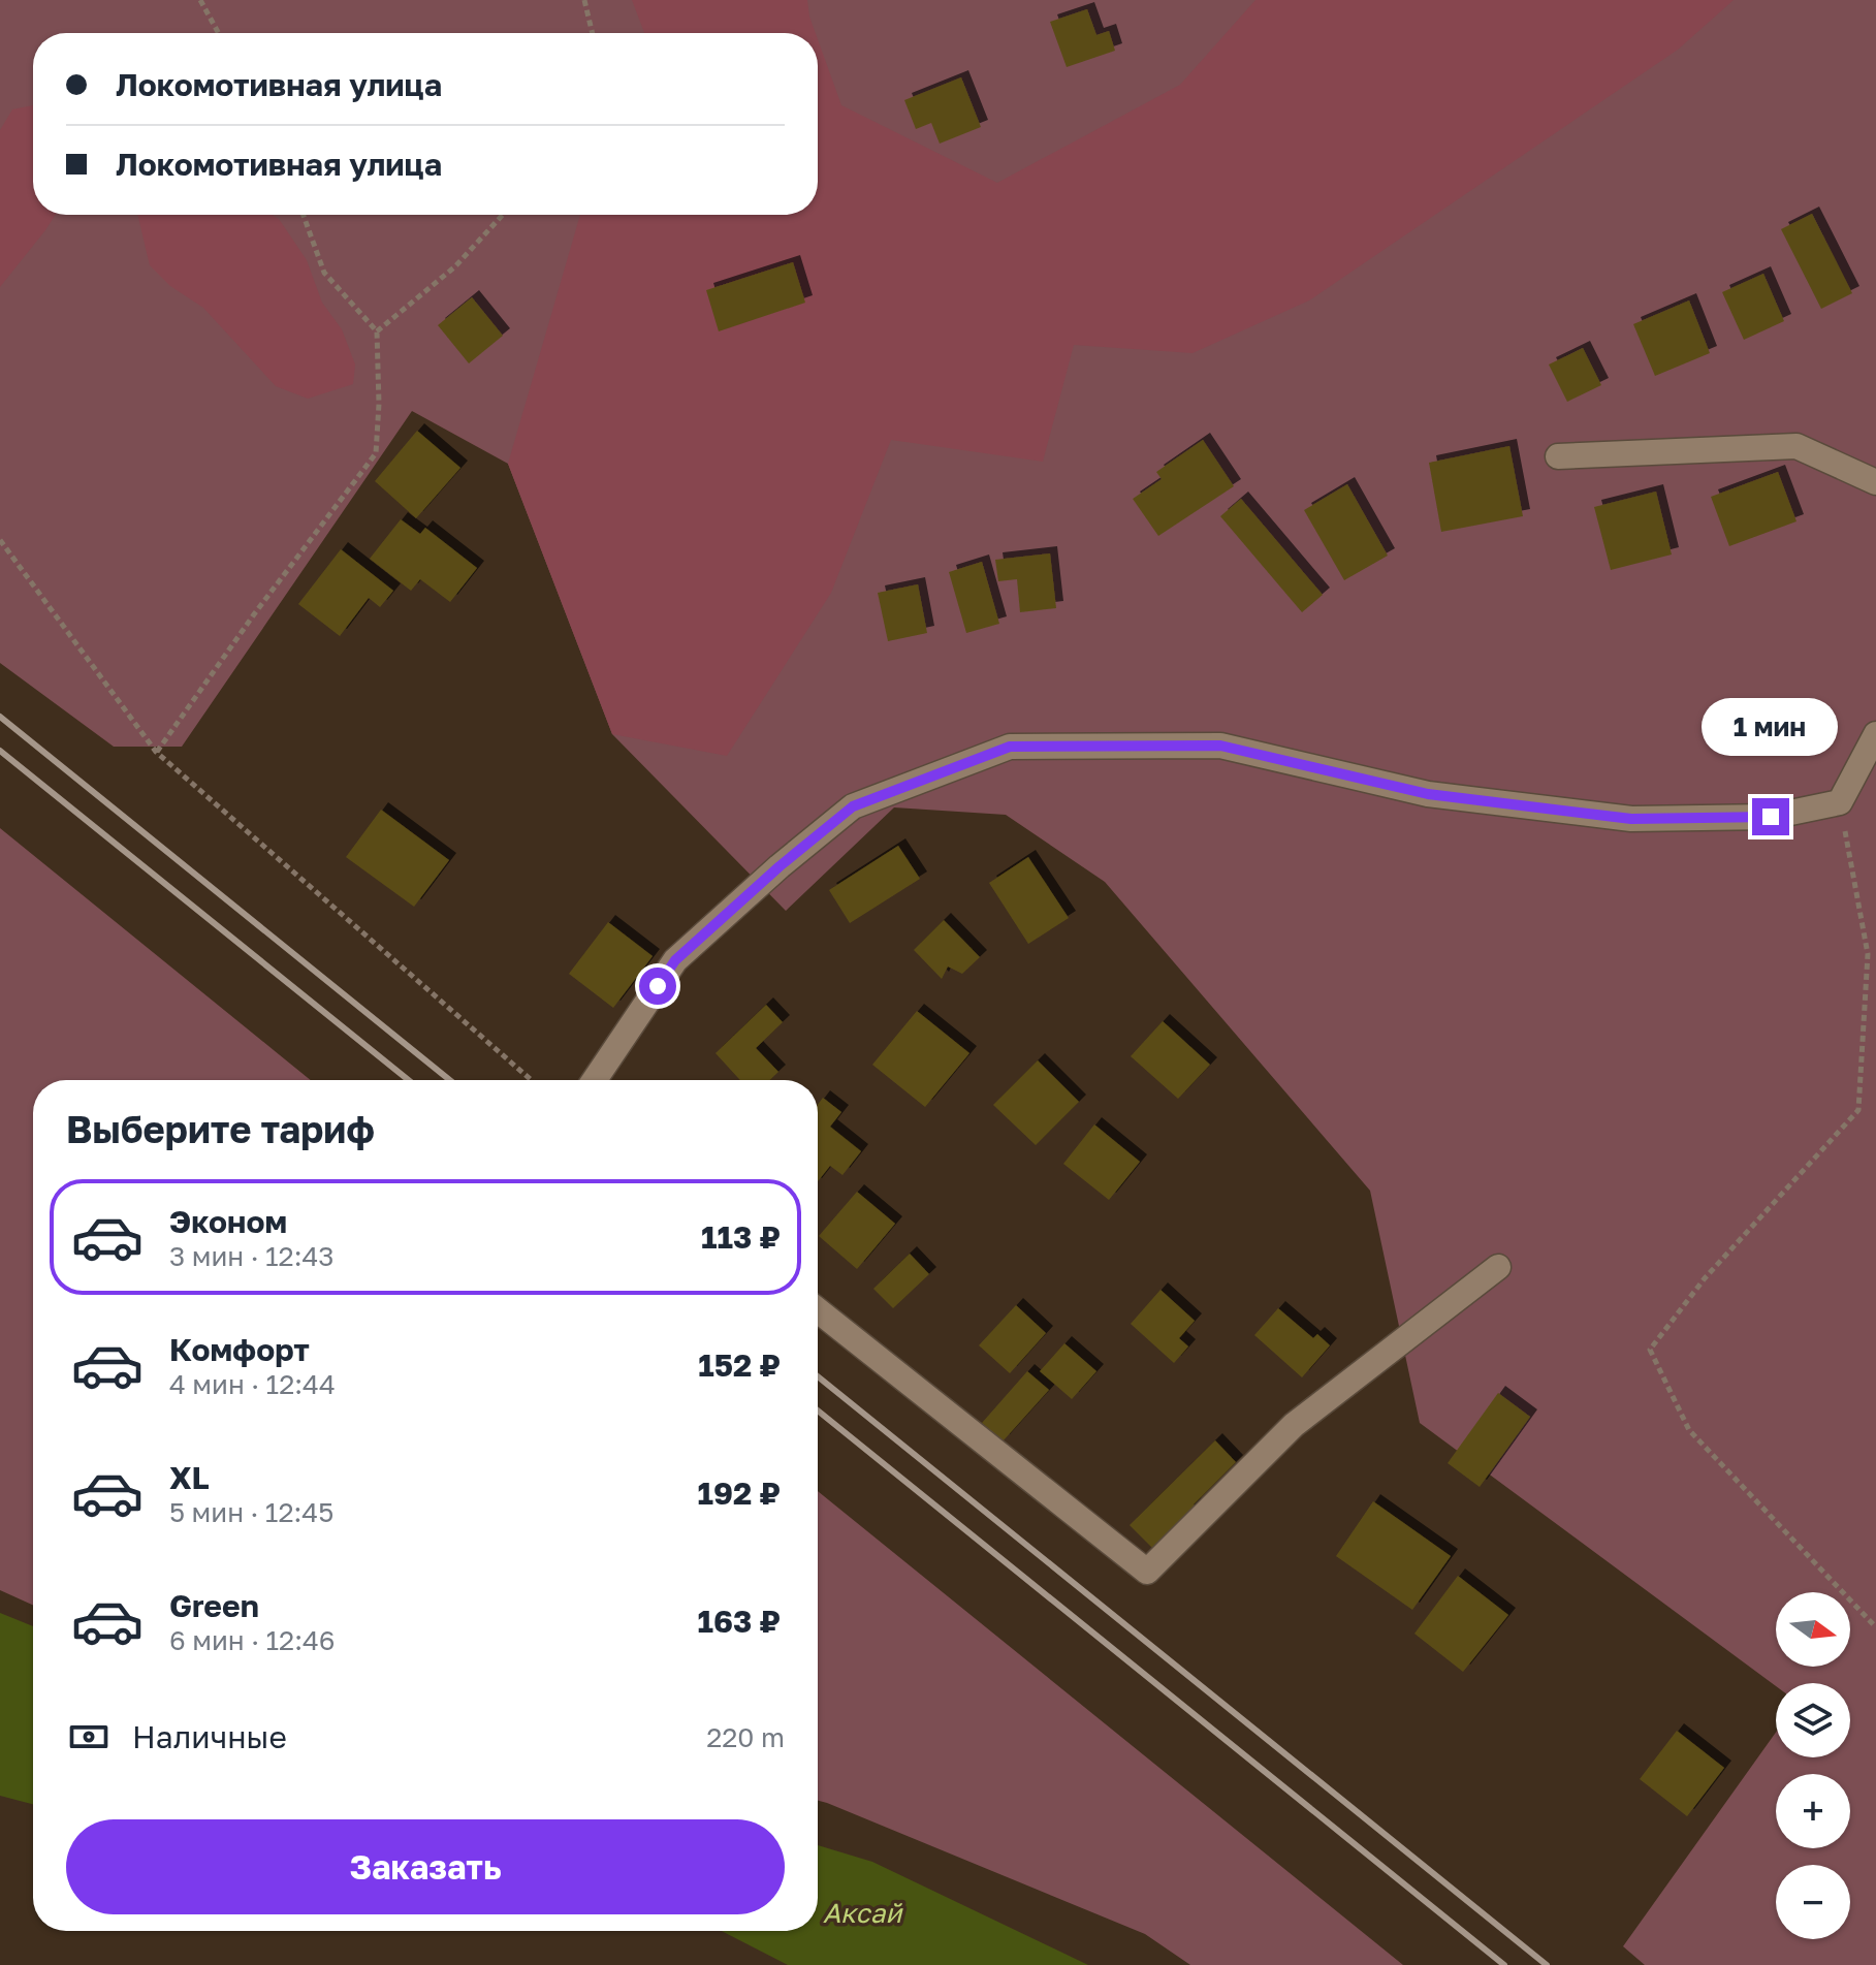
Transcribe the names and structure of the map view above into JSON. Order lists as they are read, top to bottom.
{
  "water": ["Аксай"],
  "north": "right",
  "page": {
    "banner": ["Локомотивная улица", "Локомотивная улица"],
    "bubble": "1 мин",
    "heading": "Выберите тариф",
    "list": [
      {
        "name": "Эконом",
        "note": "3 мин · 12:43",
        "value": "113 ₽"
      },
      {
        "name": "Комфорт",
        "note": "4 мин · 12:44",
        "value": "152 ₽"
      },
      {
        "name": "XL",
        "note": "5 мин · 12:45",
        "value": "192 ₽"
      },
      {
        "name": "Green",
        "note": "6 мин · 12:46",
        "value": "163 ₽"
      }
    ],
    "map_buttons": ["+", "−"],
    "pay": ["Наличные", "220 m"],
    "buttons": "Заказать"
  }
}
